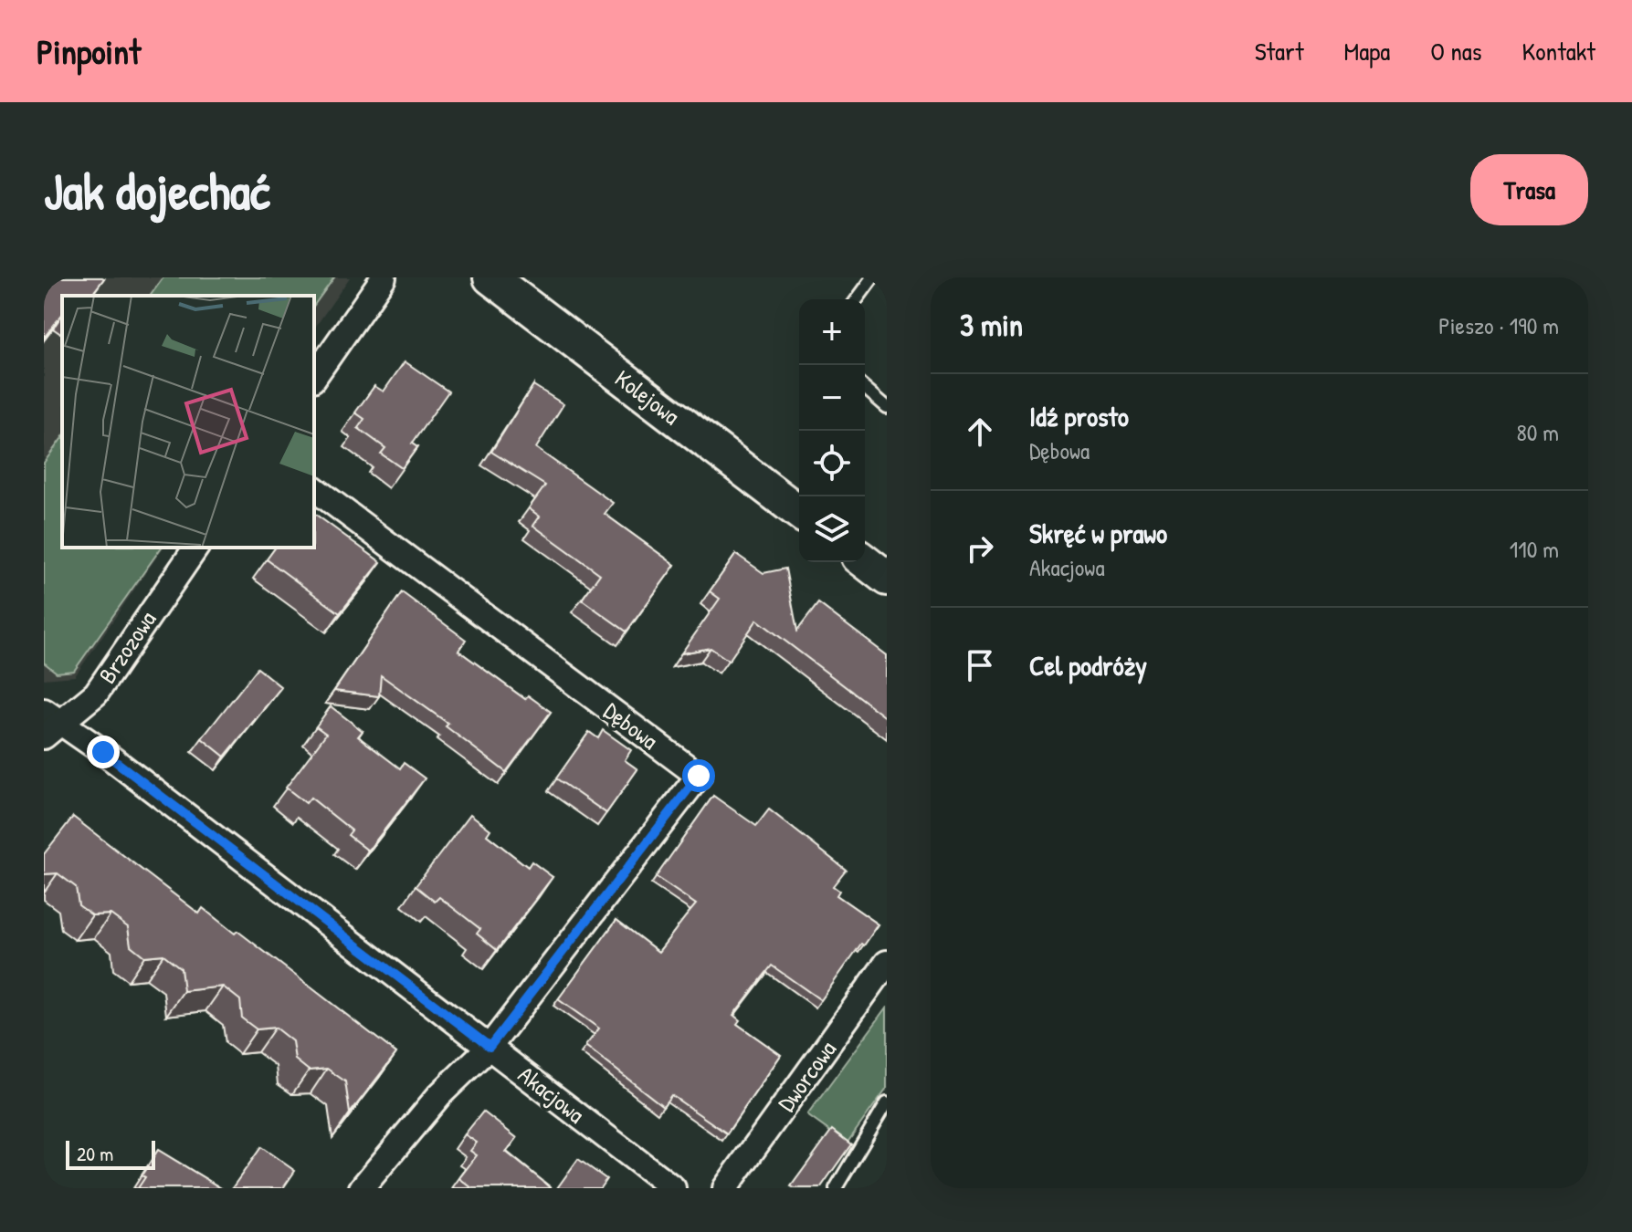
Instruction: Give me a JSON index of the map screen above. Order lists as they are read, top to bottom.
{
  "streets": {
    "street": [
      "Kolejowa",
      "Brzozowa",
      "Dębowa",
      "Dworcowa",
      "Akacjowa"
    ]
  },
  "crossings": [
    ["Brzozowa", "Akacjowa"],
    ["Dębowa", "Akacjowa"]
  ],
  "scale_bar": "20 m",
  "page": {
    "header": "Pinpoint",
    "nav": [
      "Start",
      "Mapa",
      "O nas",
      "Kontakt"
    ],
    "buttons": "Trasa",
    "title": "Jak dojechać",
    "heading": ["3 min", "Pieszo · 190 m"],
    "map_buttons": ["+", "−"],
    "list": [
      ["Idź prosto", "Dębowa", "80 m"],
      ["Skręć w prawo", "Akacjowa", "110 m"],
      "Cel podróży"
    ],
    "scale": "20 m"
  }
}
